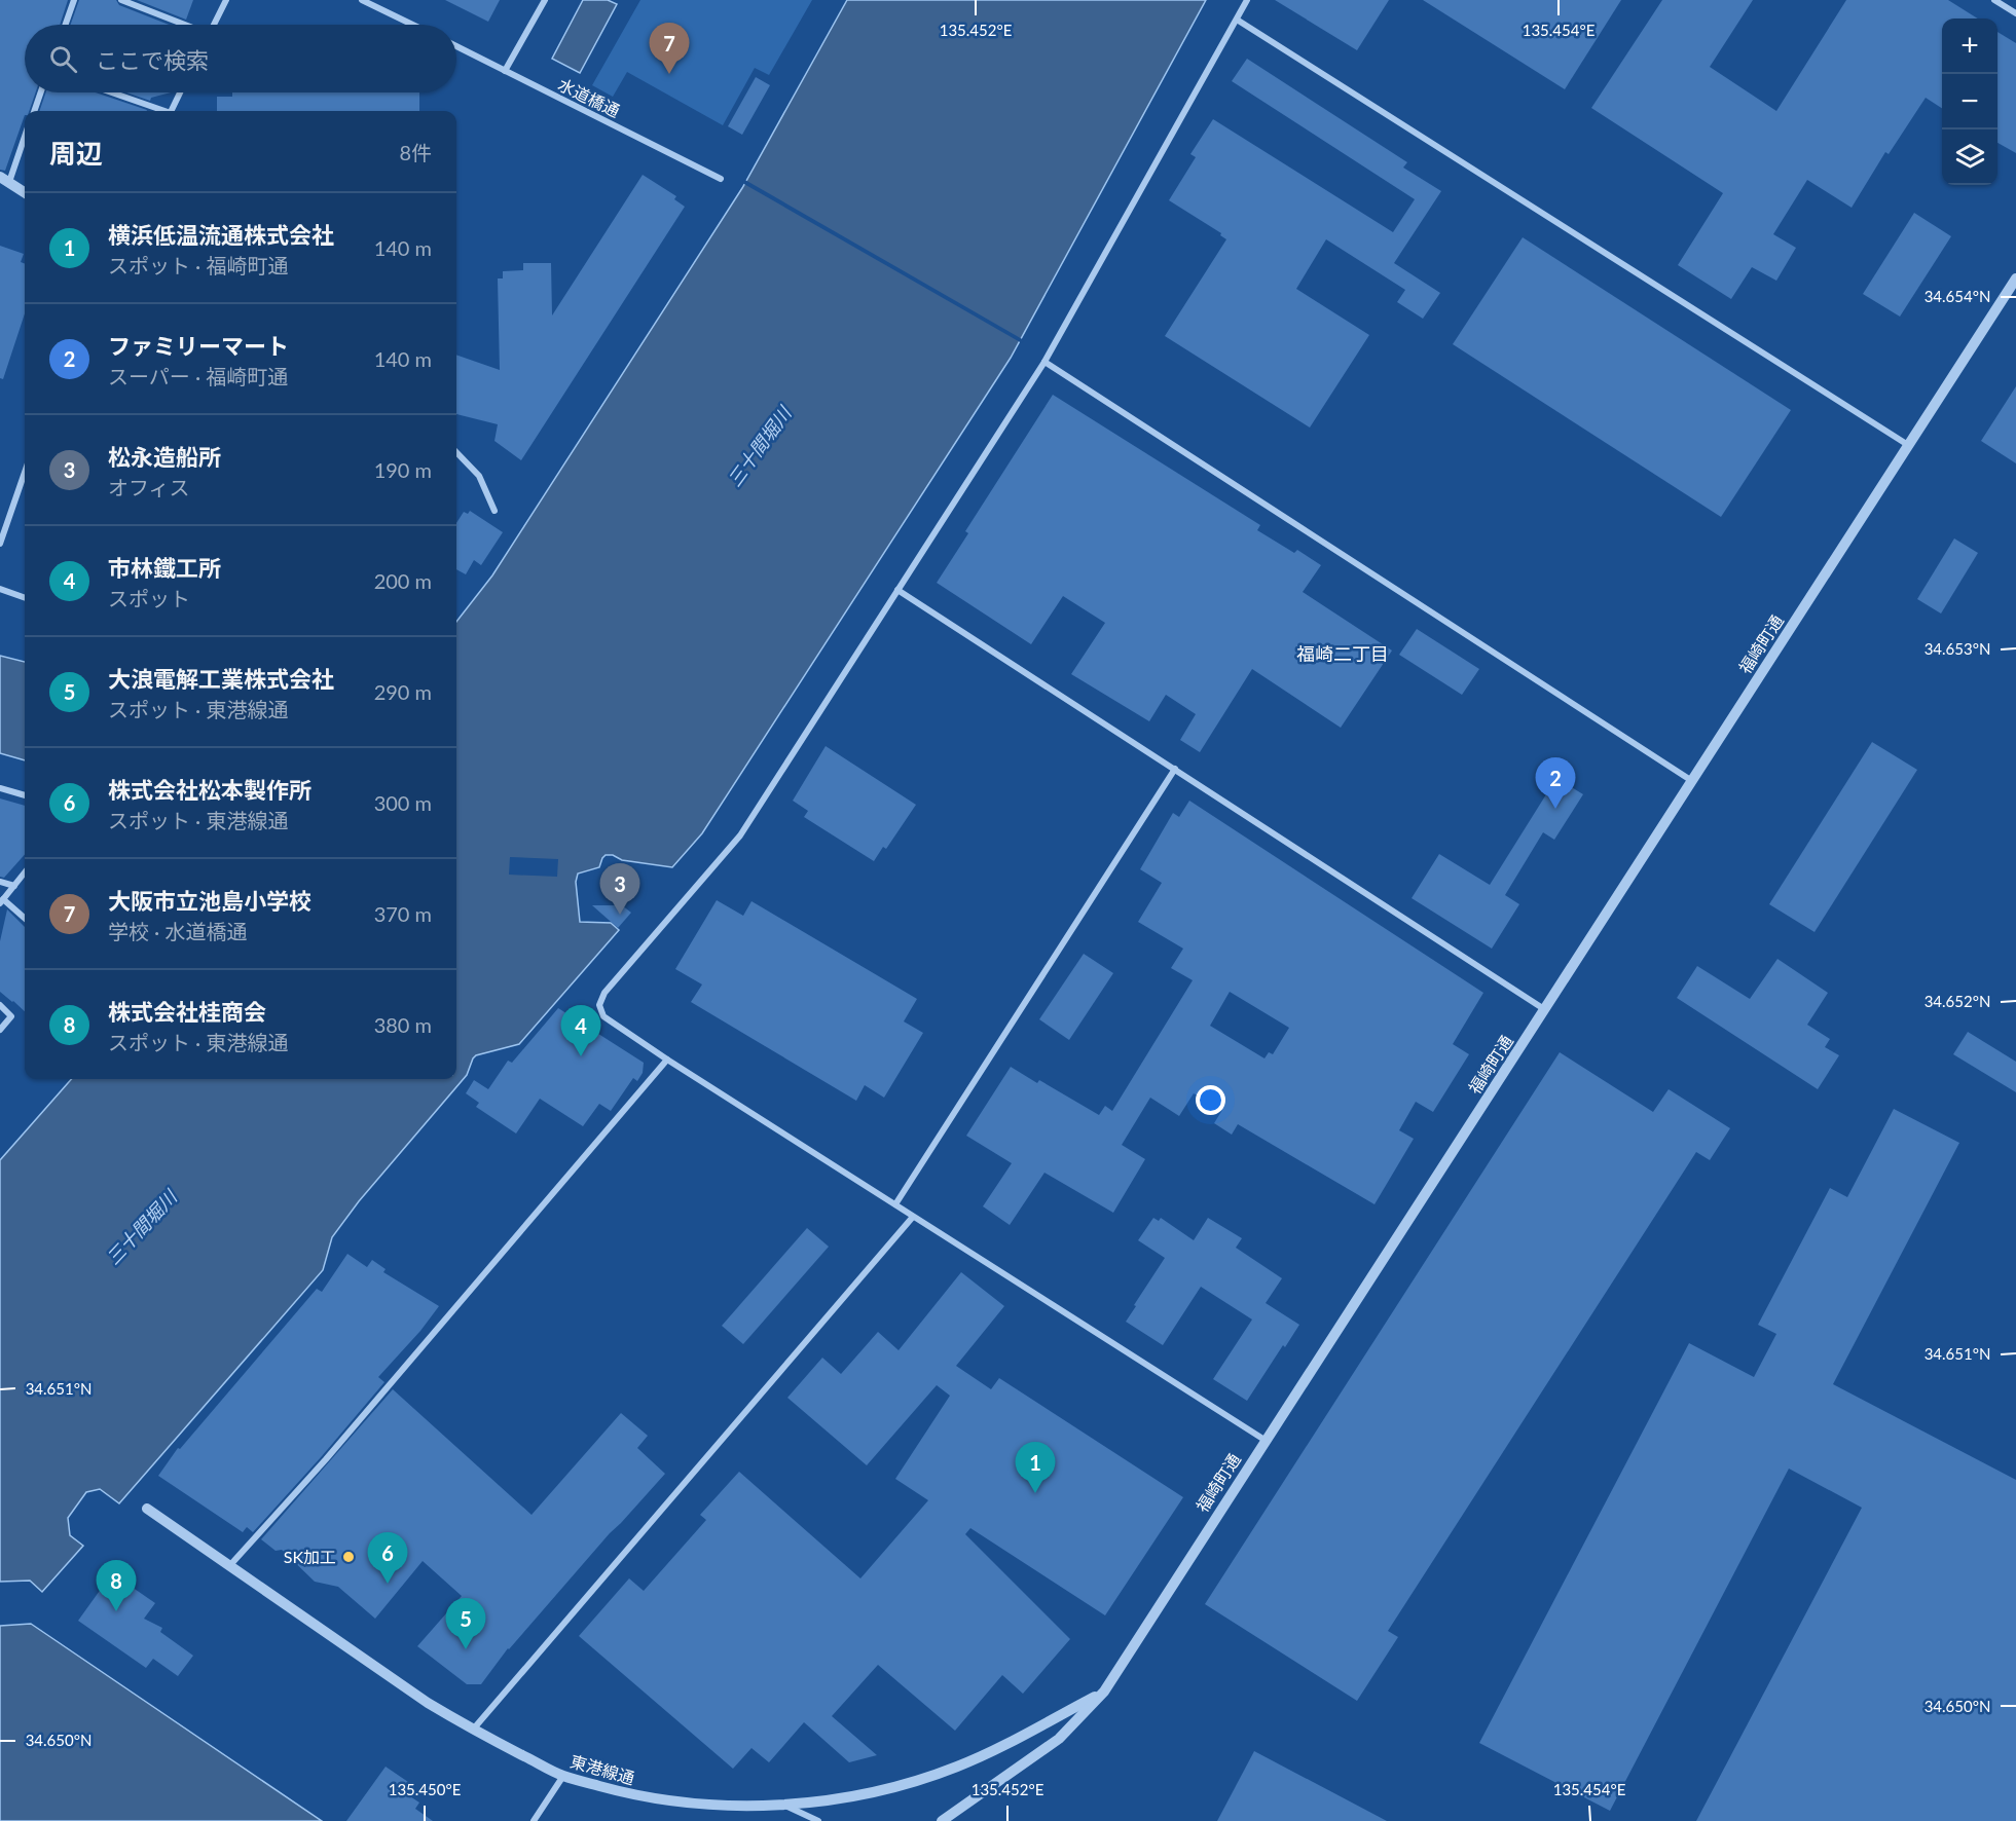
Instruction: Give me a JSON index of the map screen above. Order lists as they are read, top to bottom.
{
  "streets": {
    "street": ["水道橋通", "福崎町通", "東港線通"]
  },
  "crossings": [
    ["福崎町通", "東港線通"]
  ],
  "districts": ["福崎二丁目"],
  "water": ["三十間堀川"],
  "places": ["SK加工"],
  "page": {
    "map_buttons": ["+", "−"],
    "pins": [
      "7",
      "2",
      "3",
      "4",
      "1",
      "6",
      "8",
      "5"
    ],
    "search": "ここで検索",
    "heading": ["周辺", "8件"],
    "list": [
      {
        "mark": "1",
        "name": "横浜低温流通株式会社",
        "note": "スポット · 福崎町通",
        "value": "140 m"
      },
      {
        "mark": "2",
        "name": "ファミリーマート",
        "note": "スーパー · 福崎町通",
        "value": "140 m"
      },
      {
        "mark": "3",
        "name": "松永造船所",
        "note": "オフィス",
        "value": "190 m"
      },
      {
        "mark": "4",
        "name": "市林鐵工所",
        "note": "スポット",
        "value": "200 m"
      },
      {
        "mark": "5",
        "name": "大浪電解工業株式会社",
        "note": "スポット · 東港線通",
        "value": "290 m"
      },
      {
        "mark": "6",
        "name": "株式会社松本製作所",
        "note": "スポット · 東港線通",
        "value": "300 m"
      },
      {
        "mark": "7",
        "name": "大阪市立池島小学校",
        "note": "学校 · 水道橋通",
        "value": "370 m"
      },
      {
        "mark": "8",
        "name": "株式会社桂商会",
        "note": "スポット · 東港線通",
        "value": "380 m"
      }
    ]
  },
  "coordinates": [
    "135.452°E",
    "135.454°E",
    "34.654°N",
    "34.653°N",
    "34.652°N",
    "34.651°N",
    "34.650°N",
    "135.450°E"
  ]
}
